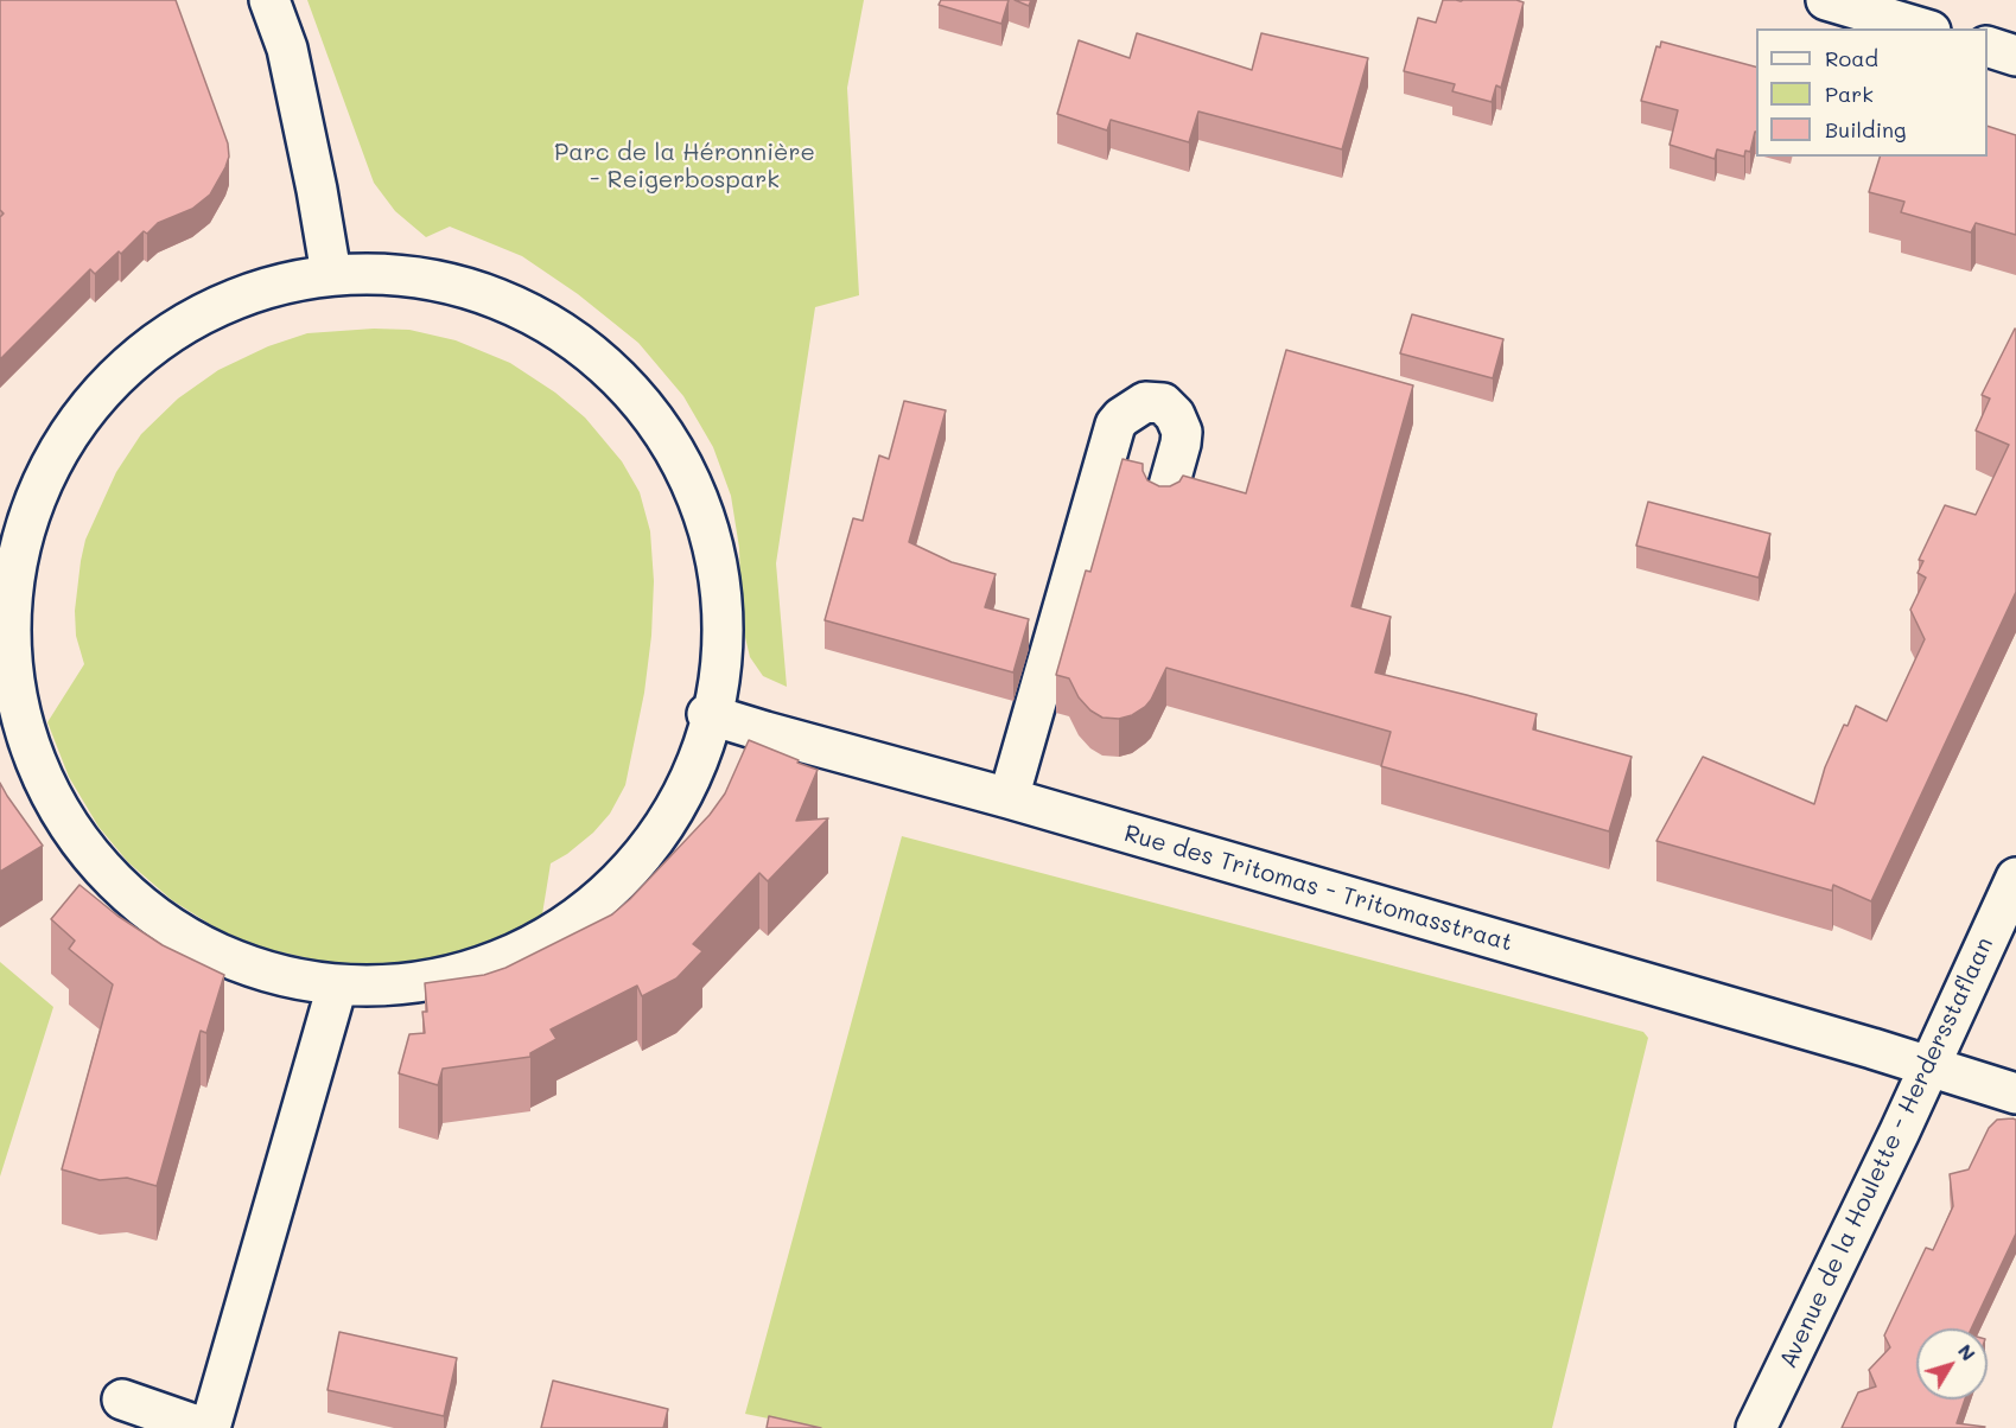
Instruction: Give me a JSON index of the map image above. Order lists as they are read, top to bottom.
{
  "streets": {
    "street": ["Rue des Tritomas - Tritomasstraat", "Avenue de la Houlette - Herdersstaflaan"]
  },
  "crossings": [
    ["Rue des Tritomas - Tritomasstraat", "Avenue de la Houlette - Herdersstaflaan"]
  ],
  "parks": ["Parc de la Héronnière - Reigerbospark"],
  "legend": ["Road", "Park", "Building"],
  "north": "top right"
}
